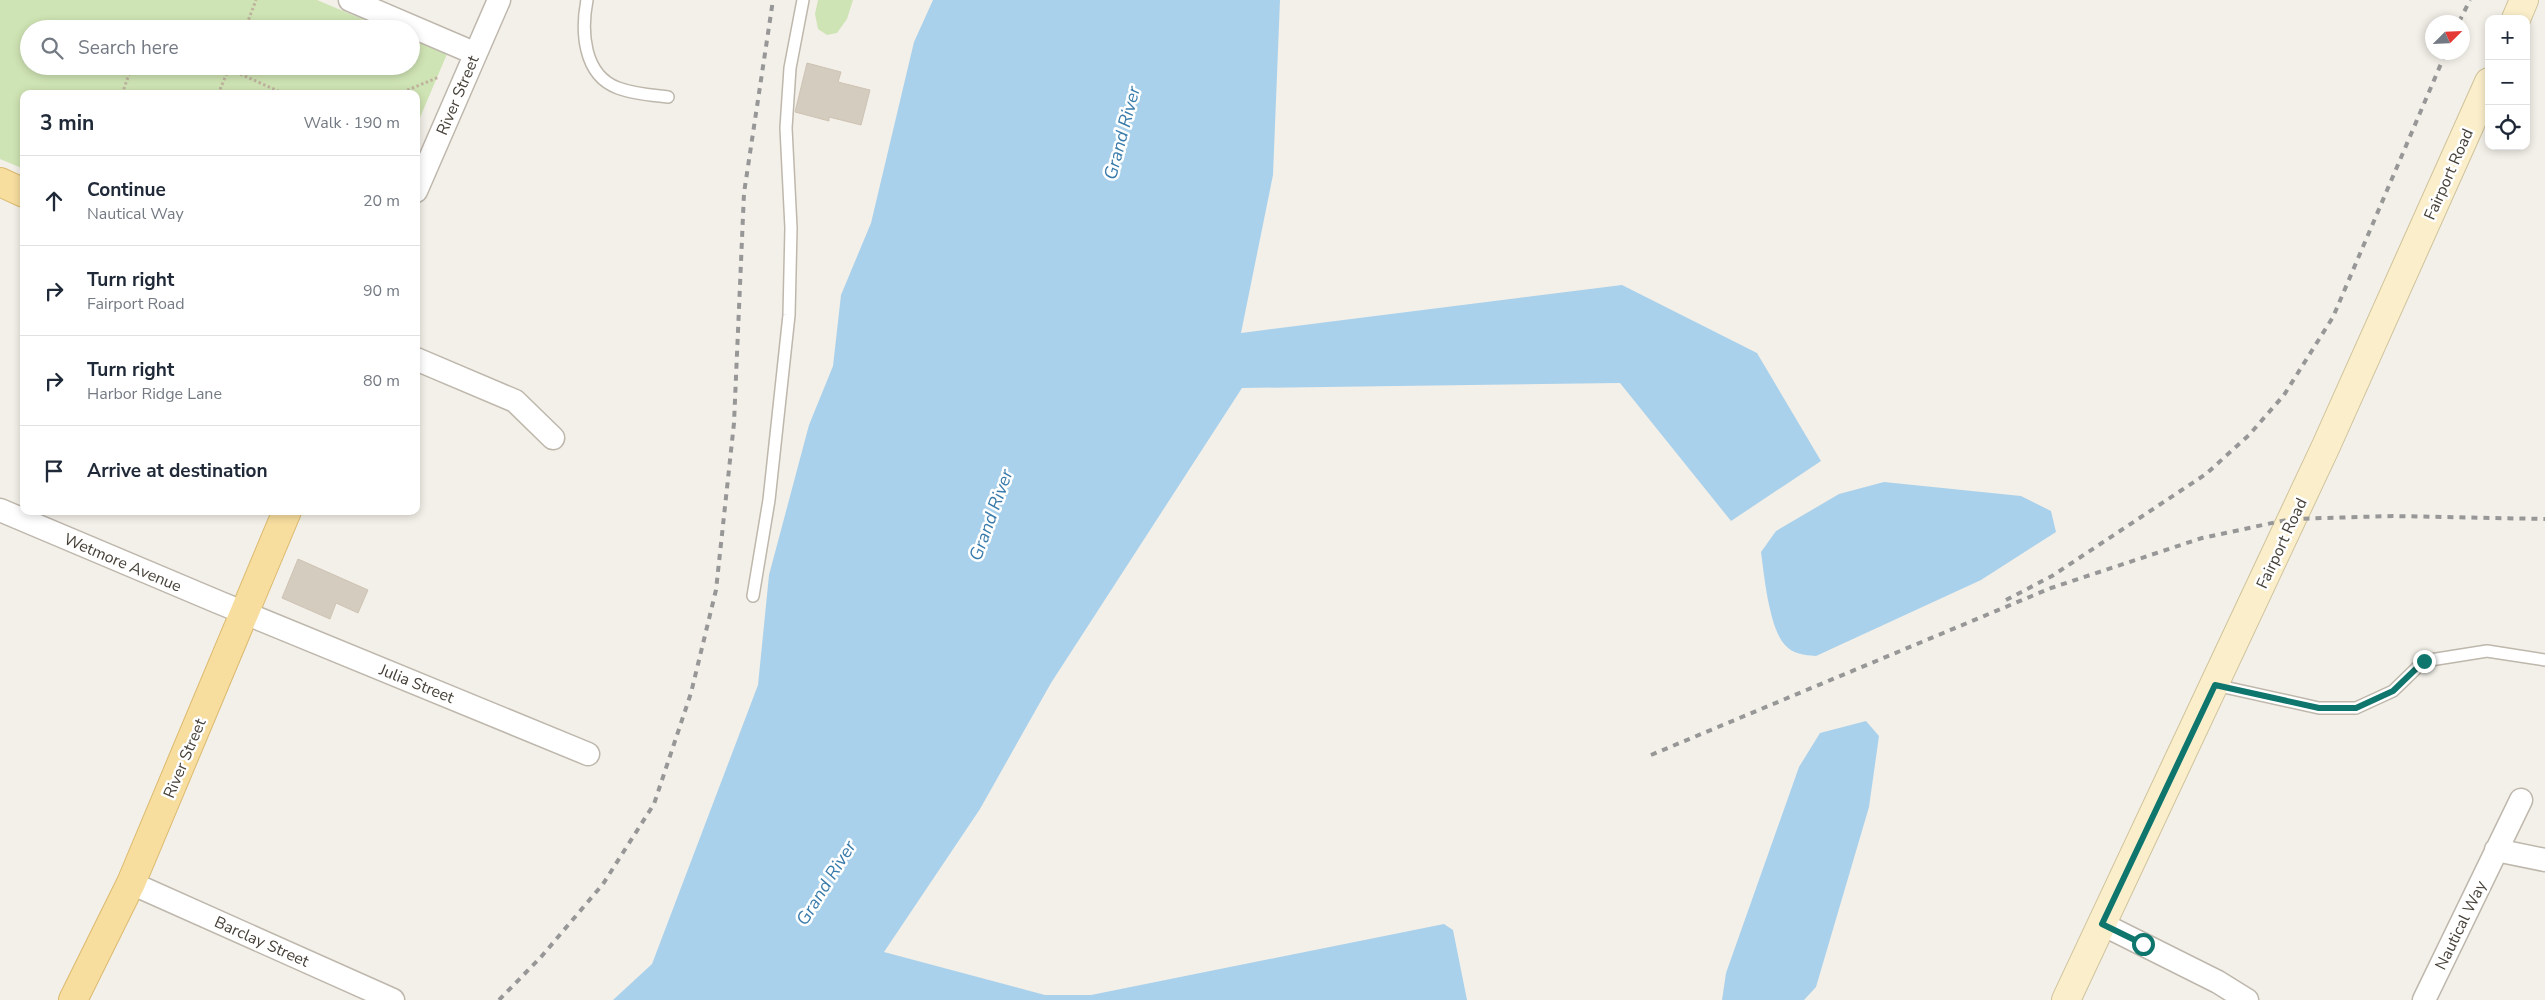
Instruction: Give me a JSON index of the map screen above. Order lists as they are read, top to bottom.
{
  "streets": {
    "main road": ["River Street"],
    "street": [
      "Fairport Road",
      "Wetmore Avenue",
      "Julia Street",
      "Nautical Way",
      "Barclay Street"
    ]
  },
  "crossings": [
    ["River Street", "Wetmore Avenue"],
    ["River Street", "Julia Street"],
    ["River Street", "Barclay Street"],
    ["Wetmore Avenue", "Julia Street"]
  ],
  "water": ["Grand River"],
  "north": "top right",
  "page": {
    "map_buttons": ["+", "−"],
    "search": "Search here",
    "heading": ["3 min", "Walk · 190 m"],
    "list": [
      ["Continue", "Nautical Way", "20 m"],
      ["Turn right", "Fairport Road", "90 m"],
      ["Turn right", "Harbor Ridge Lane", "80 m"],
      "Arrive at destination"
    ]
  }
}
